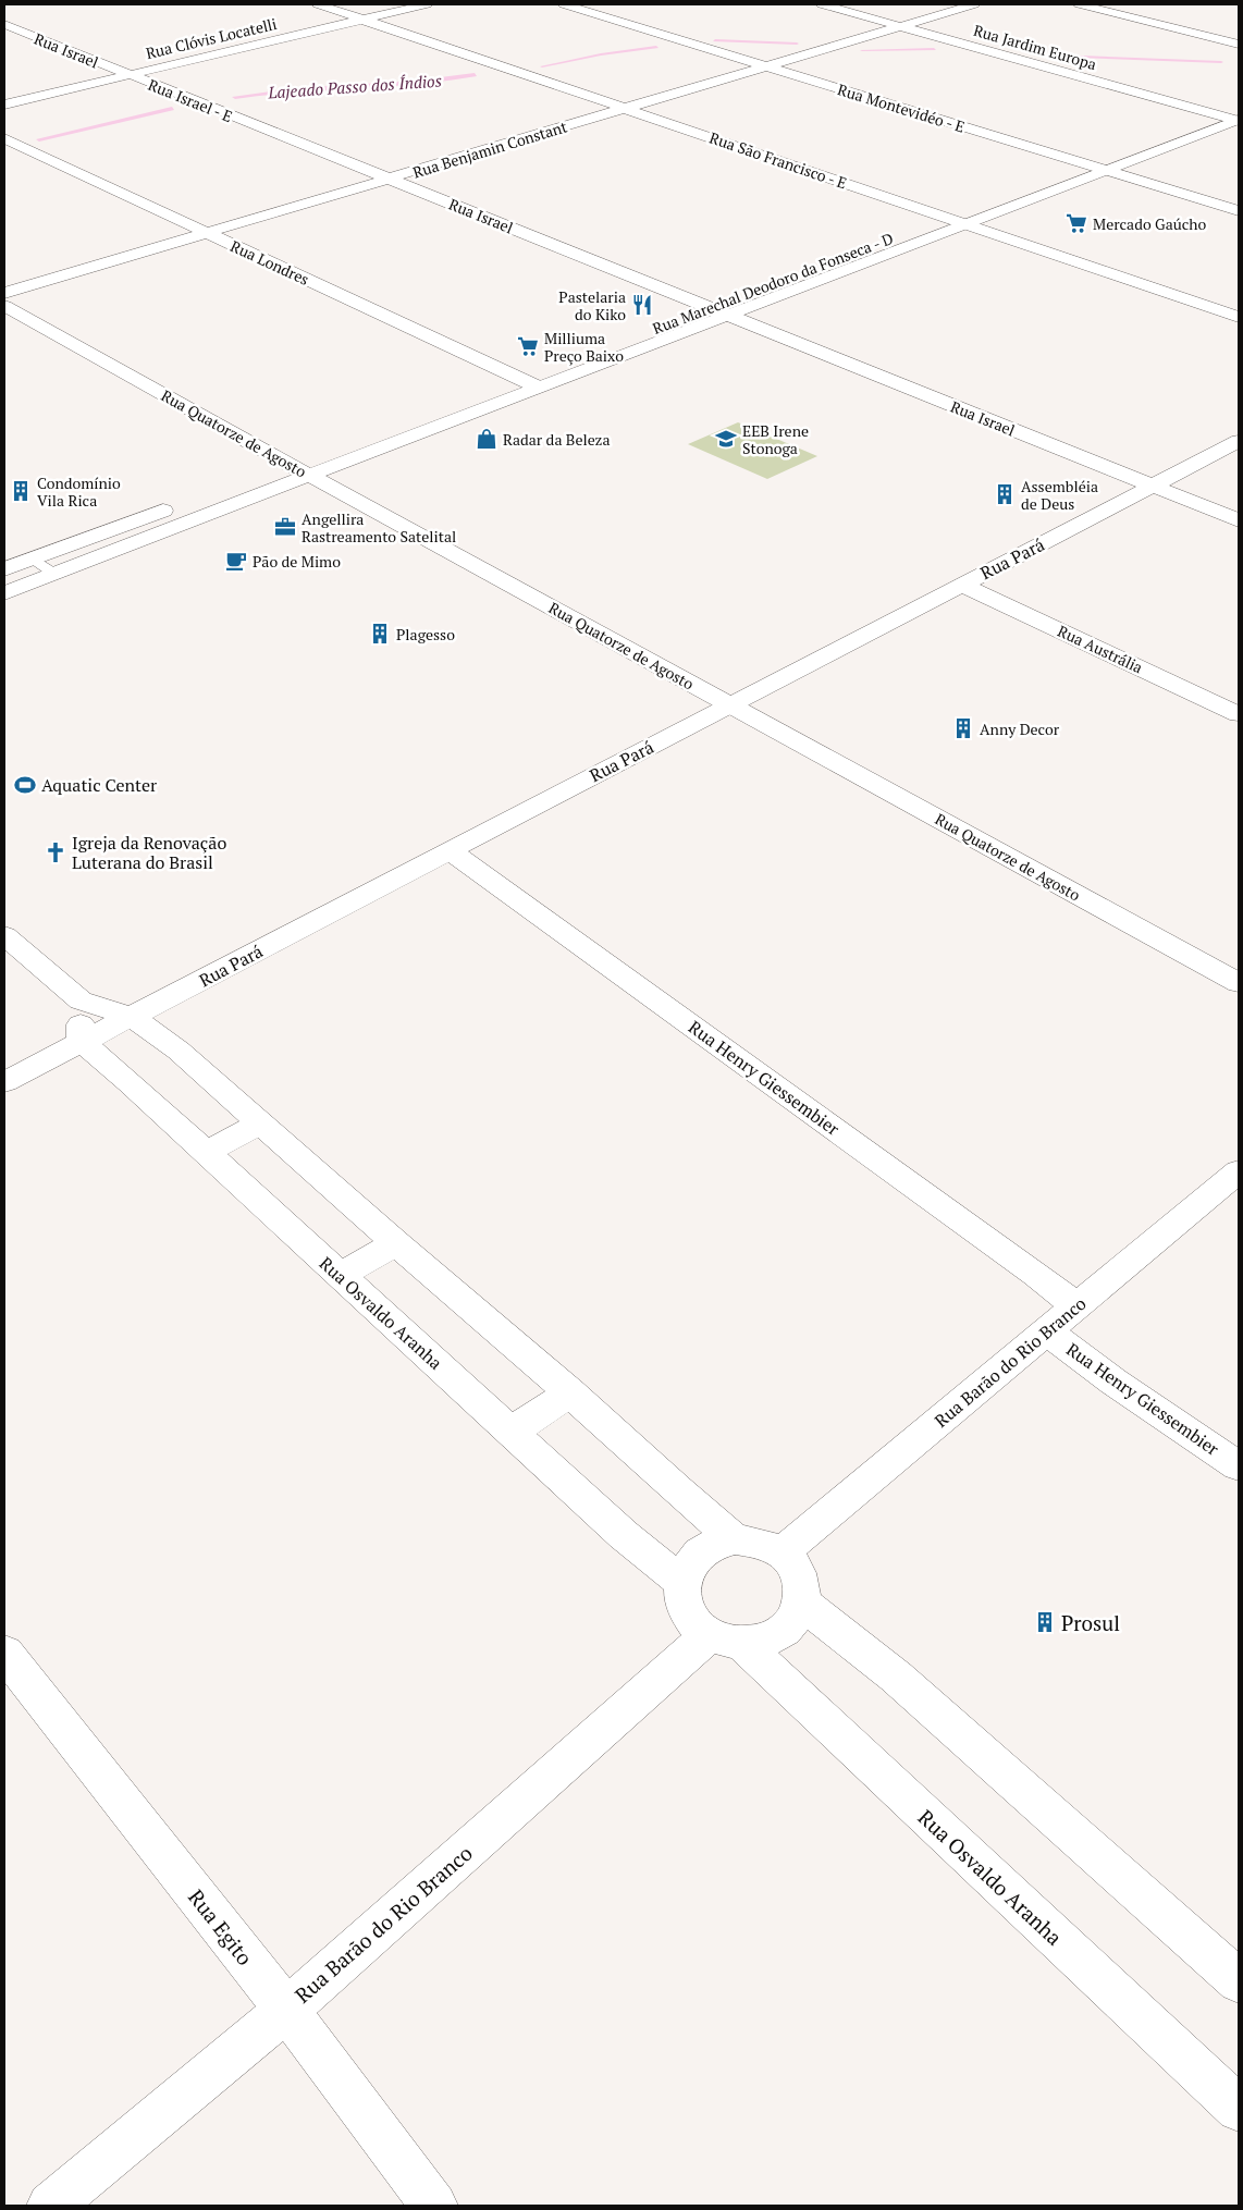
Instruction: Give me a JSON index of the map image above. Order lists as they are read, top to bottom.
{
  "streets": {
    "street": [
      "Rua Clóvis Locatelli",
      "Rua Jardim Europa",
      "Rua Israel",
      "Rua Israel - E",
      "Rua Montevidéo - E",
      "Rua Benjamin Constant",
      "Rua São Francisco - E",
      "Rua Londres",
      "Rua Marechal Deodoro da Fonseca - D",
      "Rua Quatorze de Agosto",
      "Rua Pará",
      "Rua Austrália",
      "Rua Henry Giessembier",
      "Rua Osvaldo Aranha",
      "Rua Barão do Rio Branco",
      "Rua Egito"
    ]
  },
  "crossings": [
    ["Rua Clóvis Locatelli", "Rua Israel"],
    ["Rua Clóvis Locatelli", "Rua Israel - E"],
    ["Rua Clóvis Locatelli", "Rua São Francisco - E"],
    ["Rua Jardim Europa", "Rua Benjamin Constant"],
    ["Rua Jardim Europa", "Rua Marechal Deodoro da Fonseca - D"],
    ["Rua Israel", "Rua Israel - E"],
    ["Rua Israel", "Rua Benjamin Constant"],
    ["Rua Israel", "Rua Marechal Deodoro da Fonseca - D"],
    ["Rua Israel", "Rua Pará"],
    ["Rua Montevidéo - E", "Rua Benjamin Constant"],
    ["Rua Montevidéo - E", "Rua Marechal Deodoro da Fonseca - D"],
    ["Rua Benjamin Constant", "Rua São Francisco - E"],
    ["Rua Benjamin Constant", "Rua Londres"],
    ["Rua São Francisco - E", "Rua Marechal Deodoro da Fonseca - D"],
    ["Rua Londres", "Rua Marechal Deodoro da Fonseca - D"],
    ["Rua Marechal Deodoro da Fonseca - D", "Rua Quatorze de Agosto"],
    ["Rua Quatorze de Agosto", "Rua Pará"],
    ["Rua Pará", "Rua Austrália"],
    ["Rua Pará", "Rua Henry Giessembier"],
    ["Rua Pará", "Rua Osvaldo Aranha"],
    ["Rua Henry Giessembier", "Rua Barão do Rio Branco"],
    ["Rua Osvaldo Aranha", "Rua Barão do Rio Branco"],
    ["Rua Barão do Rio Branco", "Rua Egito"]
  ],
  "water": ["Lajeado Passo dos Índios"],
  "places": {
    "supermarket": ["Mercado Gaúcho", "Milliuma Preço Baixo"],
    "restaurant": ["Pastelaria do Kiko"],
    "shop": ["Radar da Beleza"],
    "school or university": ["EEB Irene Stonoga"],
    "building": [
      "Condomínio Vila Rica",
      "Assembléia de Deus",
      "Plagesso",
      "Anny Decor",
      "Prosul"
    ],
    "office": ["Angellira Rastreamento Satelital"],
    "cafe": ["Pão de Mimo"],
    "sports": ["Aquatic Center"],
    "church": ["Igreja da Renovação Luterana do Brasil"]
  }
}
